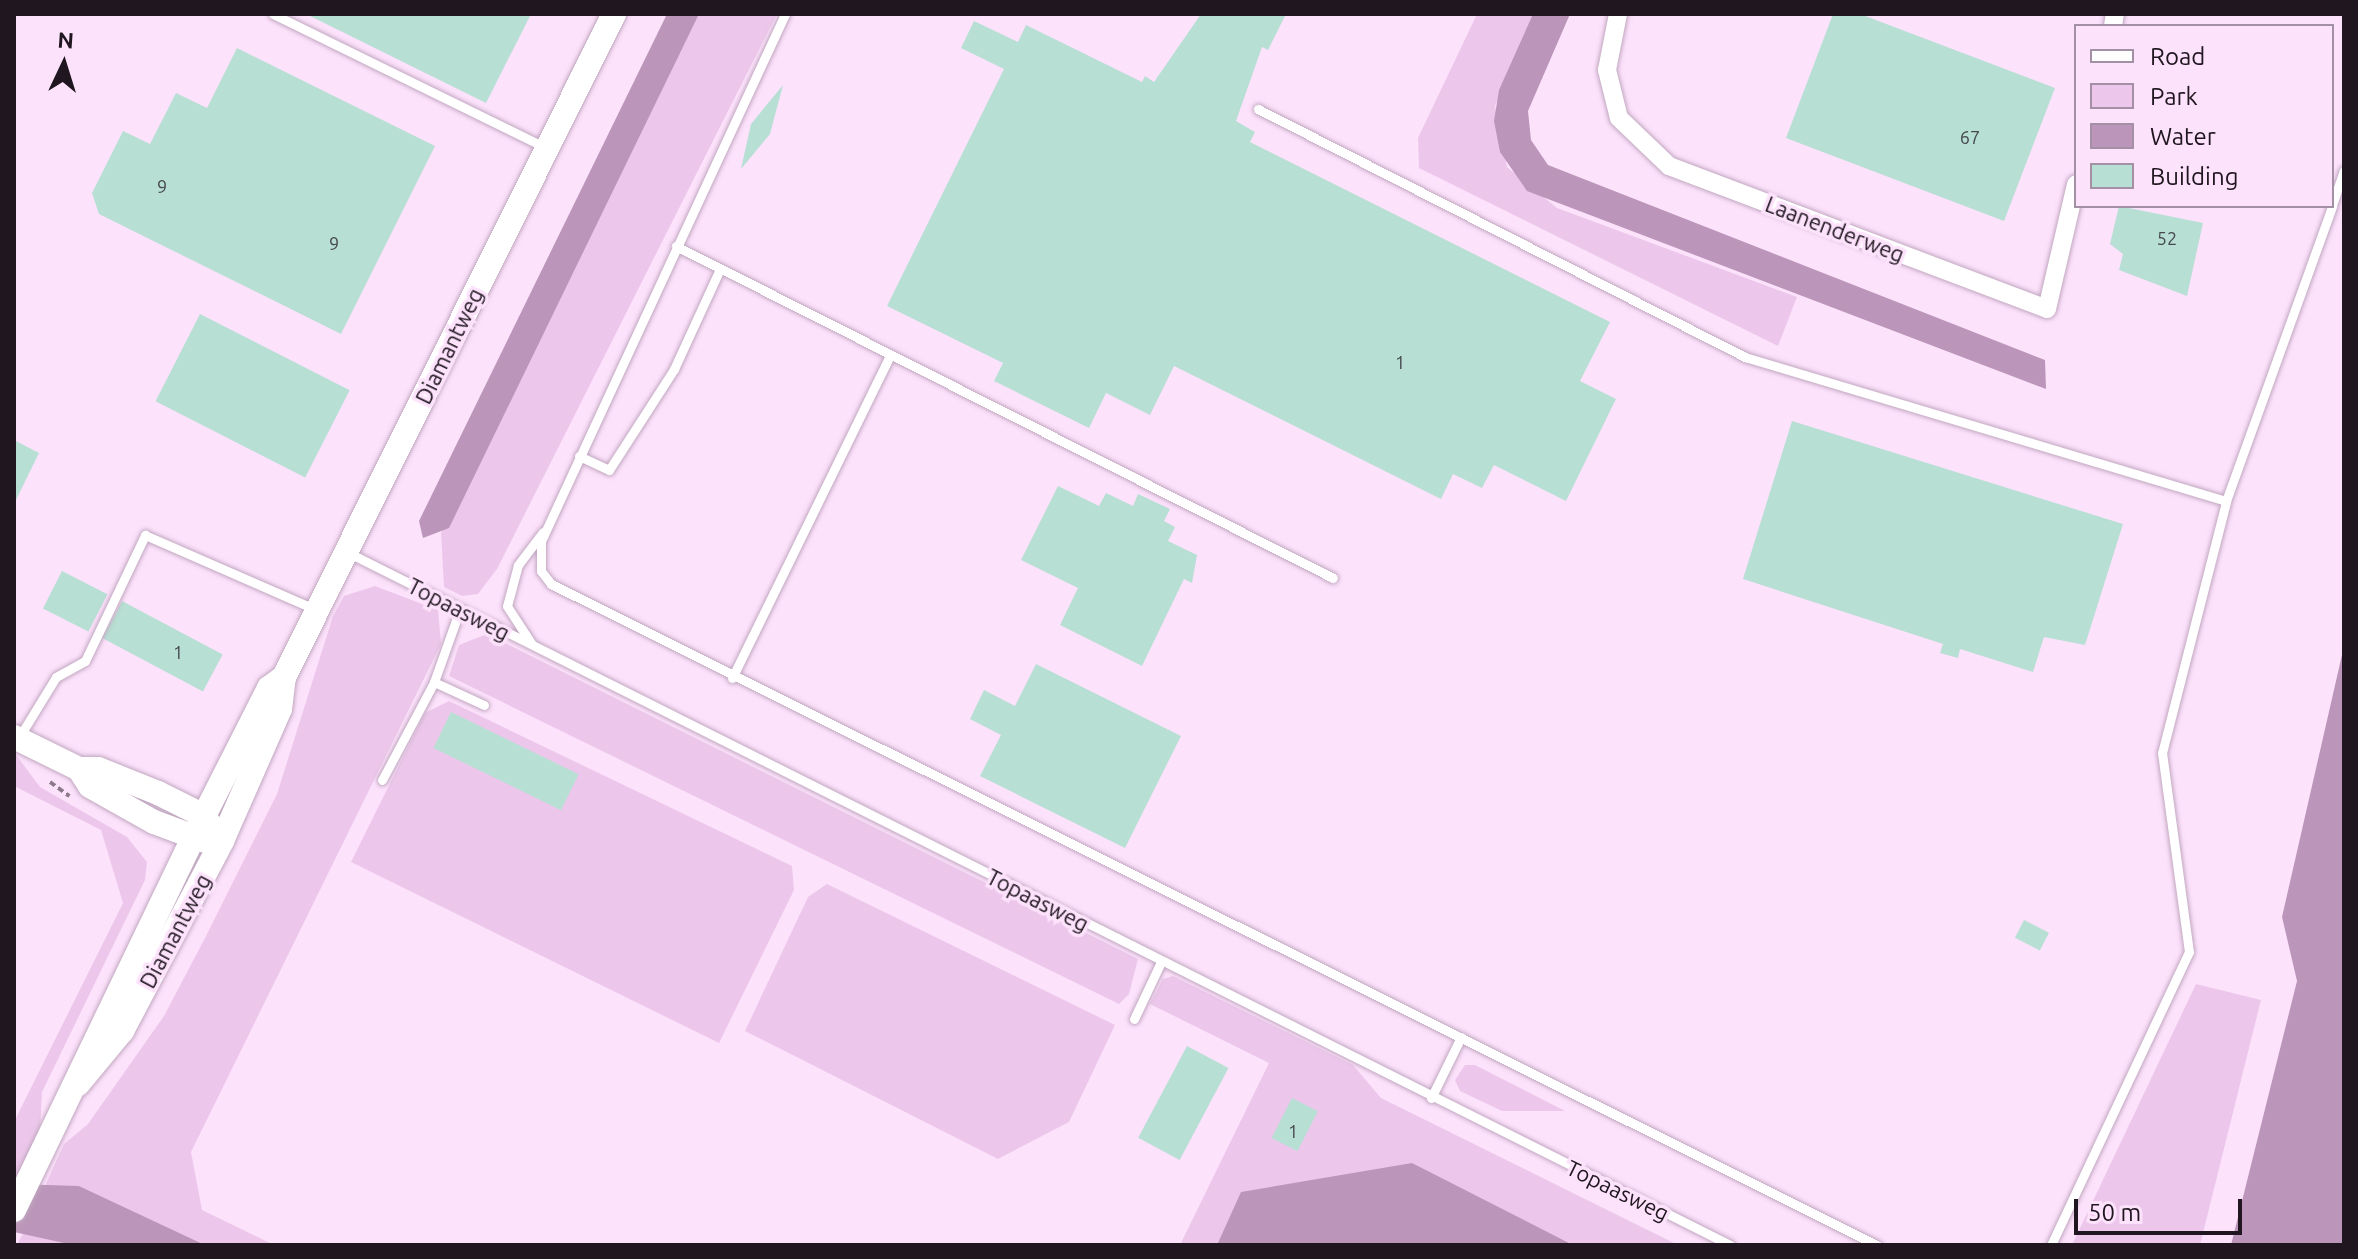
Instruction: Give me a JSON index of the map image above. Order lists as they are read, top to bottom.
{
  "streets": {
    "street": ["Laanenderweg", "Diamantweg"],
    "lane": ["Topaasweg"]
  },
  "crossings": [
    ["Diamantweg", "Topaasweg"]
  ],
  "house_numbers": [
    "67",
    "9",
    "52",
    "9",
    "1",
    "1",
    "1"
  ],
  "legend": [
    "Road",
    "Park",
    "Water",
    "Building"
  ],
  "scale_bar": "50 m",
  "north": "top"
}
